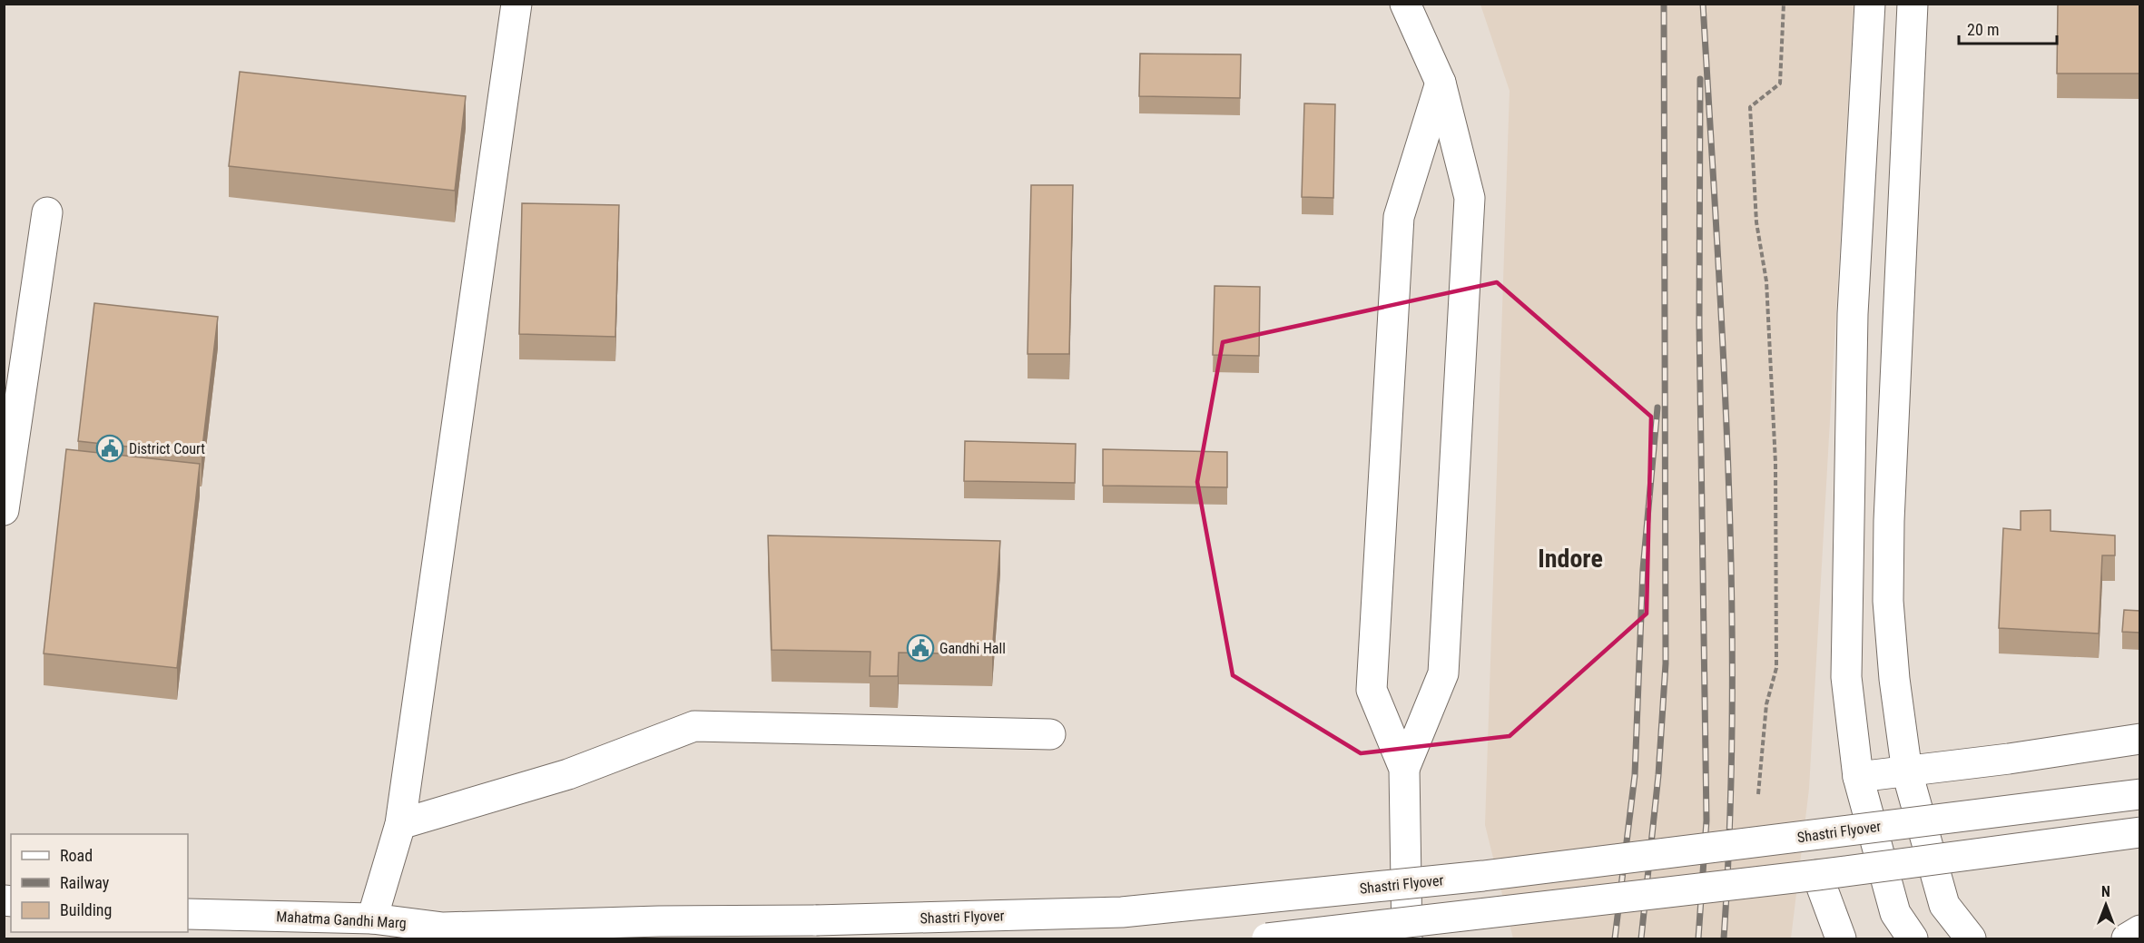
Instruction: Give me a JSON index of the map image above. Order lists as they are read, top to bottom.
{
  "streets": {
    "street": ["Shastri Flyover", "Mahatma Gandhi Marg"]
  },
  "crossings": [
    ["Shastri Flyover", "Mahatma Gandhi Marg"]
  ],
  "districts": ["Indore"],
  "places": {
    "public building": ["District Court", "Gandhi Hall"]
  },
  "legend": ["Road", "Railway", "Building"],
  "scale_bar": "20 m",
  "north": "top"
}
